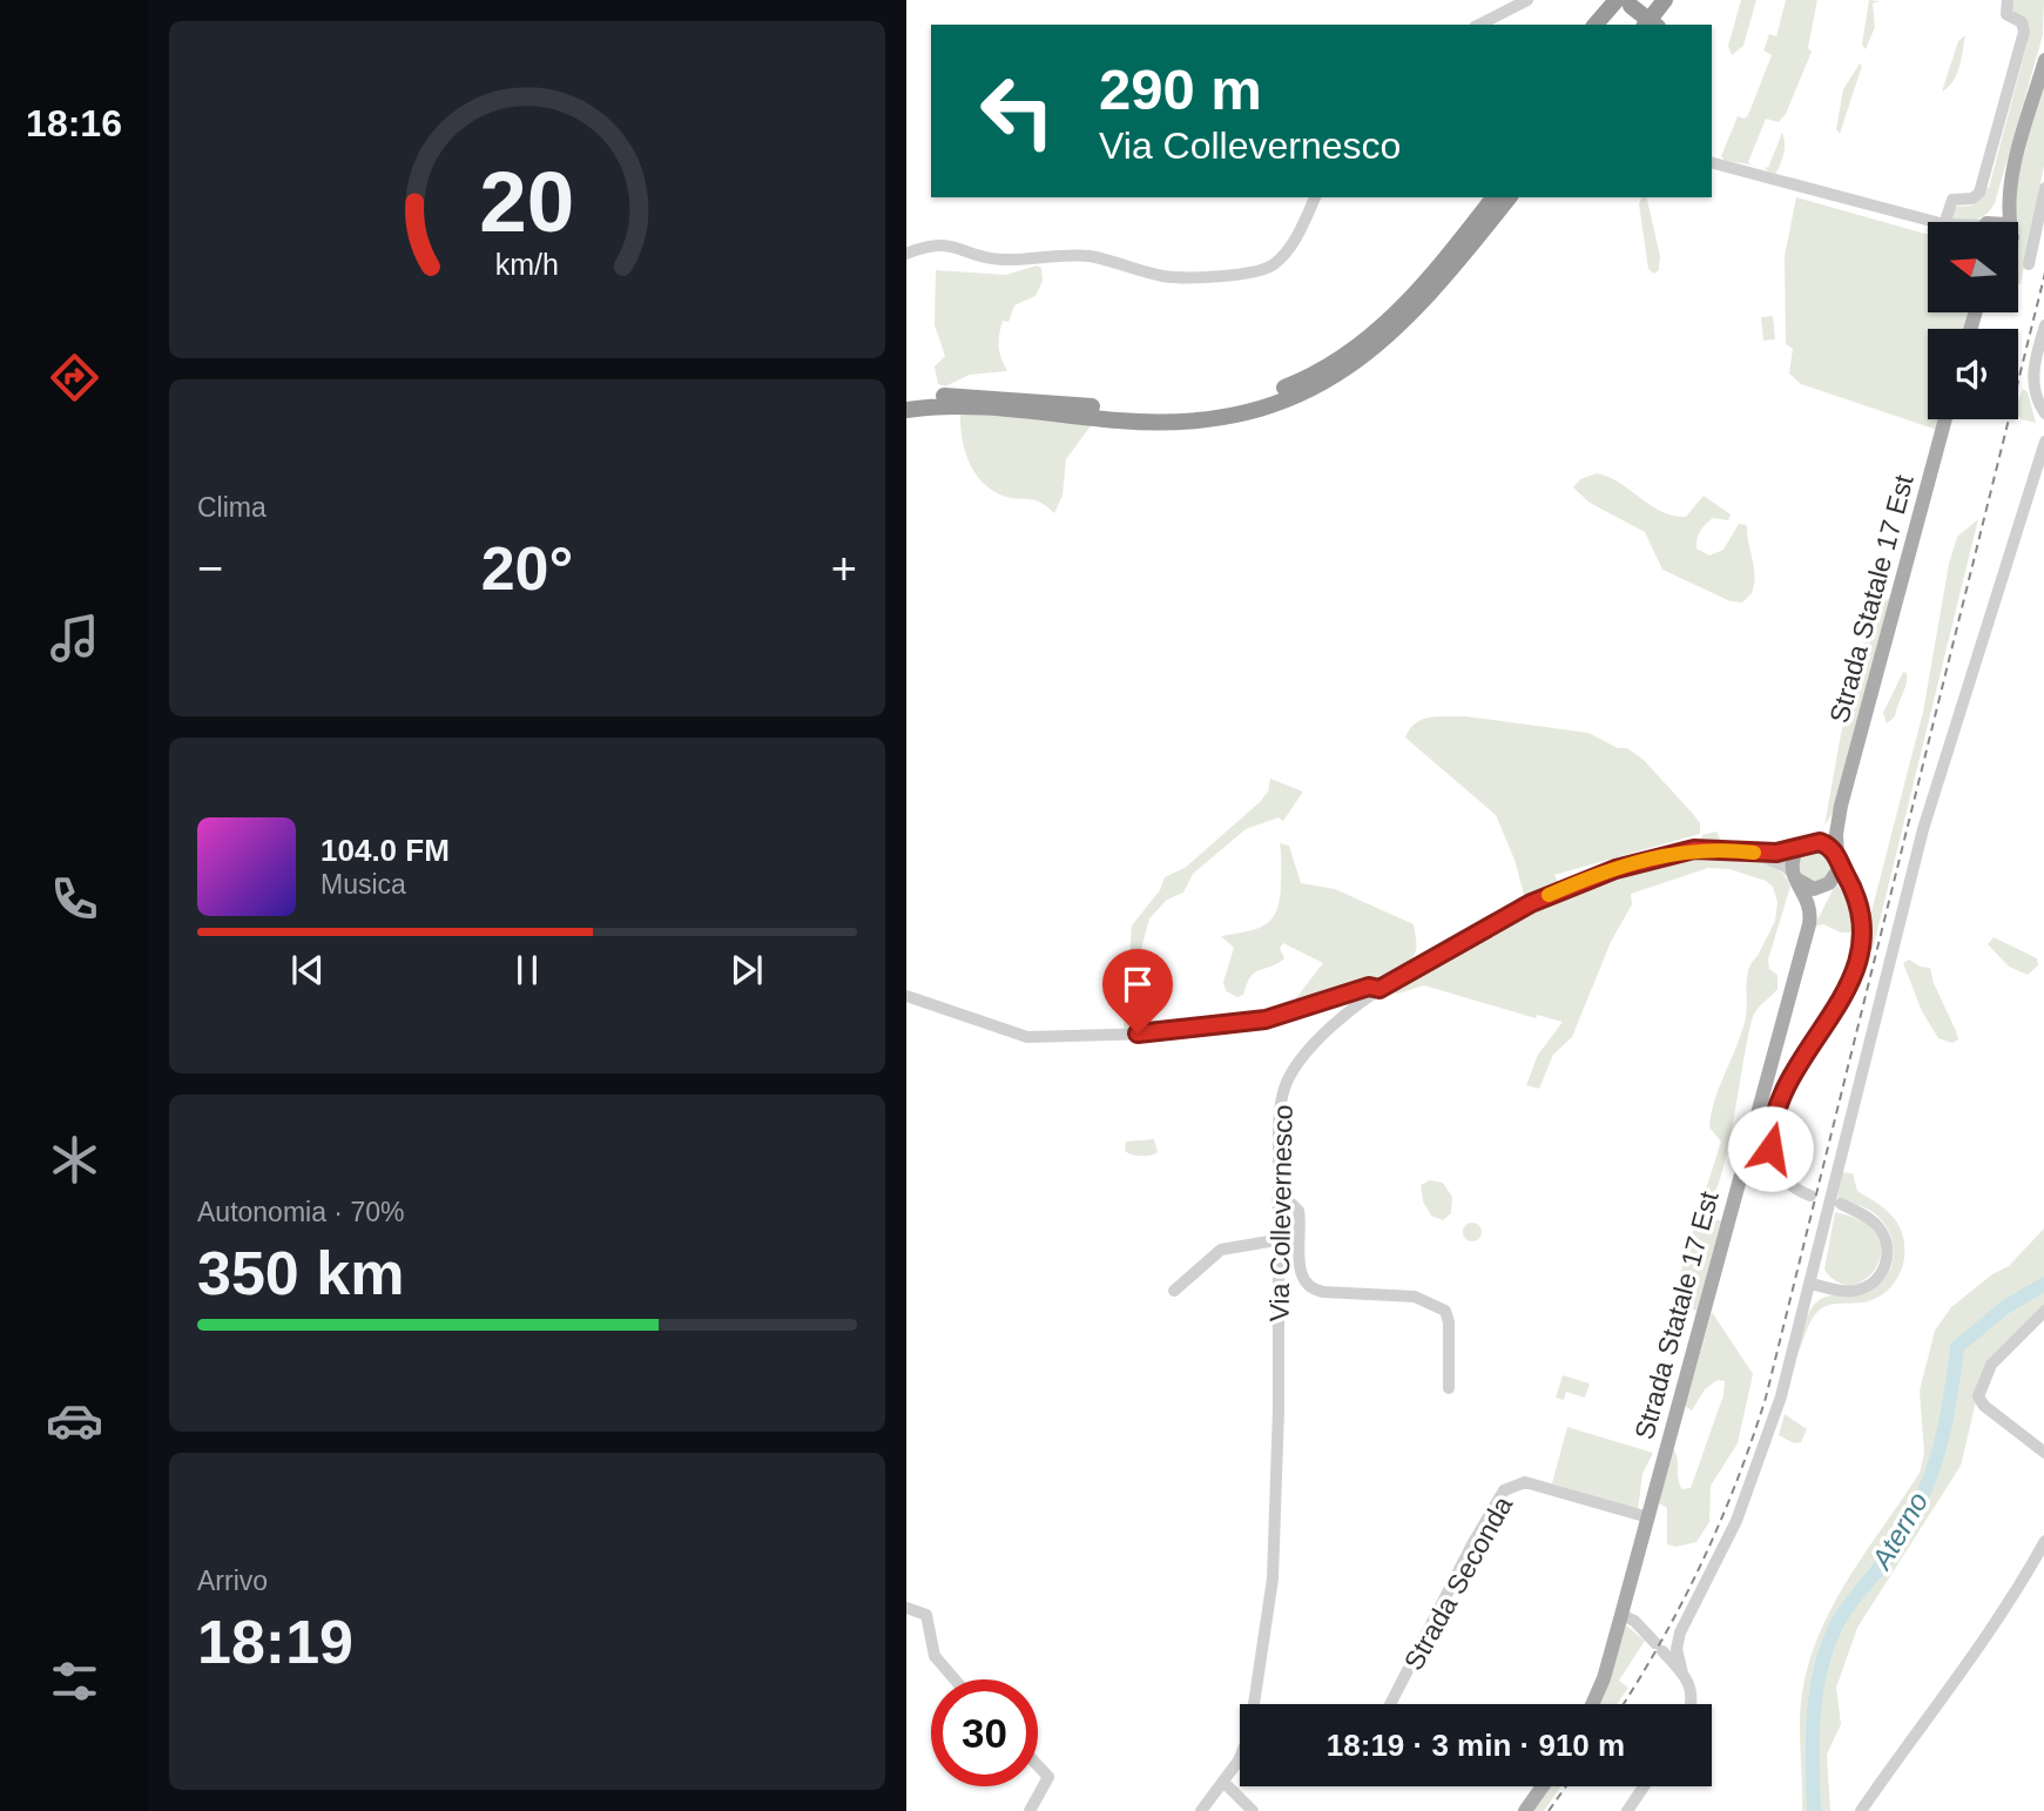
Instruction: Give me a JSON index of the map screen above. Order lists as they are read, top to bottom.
{
  "streets": {
    "main road": ["Strada Statale 17 Est"],
    "street": ["Via Collevernesco", "Strada Seconda"]
  },
  "crossings": [
    ["Strada Statale 17 Est", "Via Collevernesco"],
    ["Strada Statale 17 Est", "Strada Seconda"]
  ],
  "water": ["Aterno"],
  "north": "left",
  "page": {
    "tabs": "18:16",
    "turn": ["290 m", "Via Collevernesco"],
    "tile": [
      "Clima",
      ["Autonomia · 70%", "350 km"],
      ["Arrivo", "18:19"]
    ],
    "heat": ["−", "20°", "+"],
    "song": ["104.0 FM", "Musica"],
    "limit": "30",
    "trip": "18:19 · 3 min · 910 m",
    "gauge": ["20", "km/h"]
  }
}
